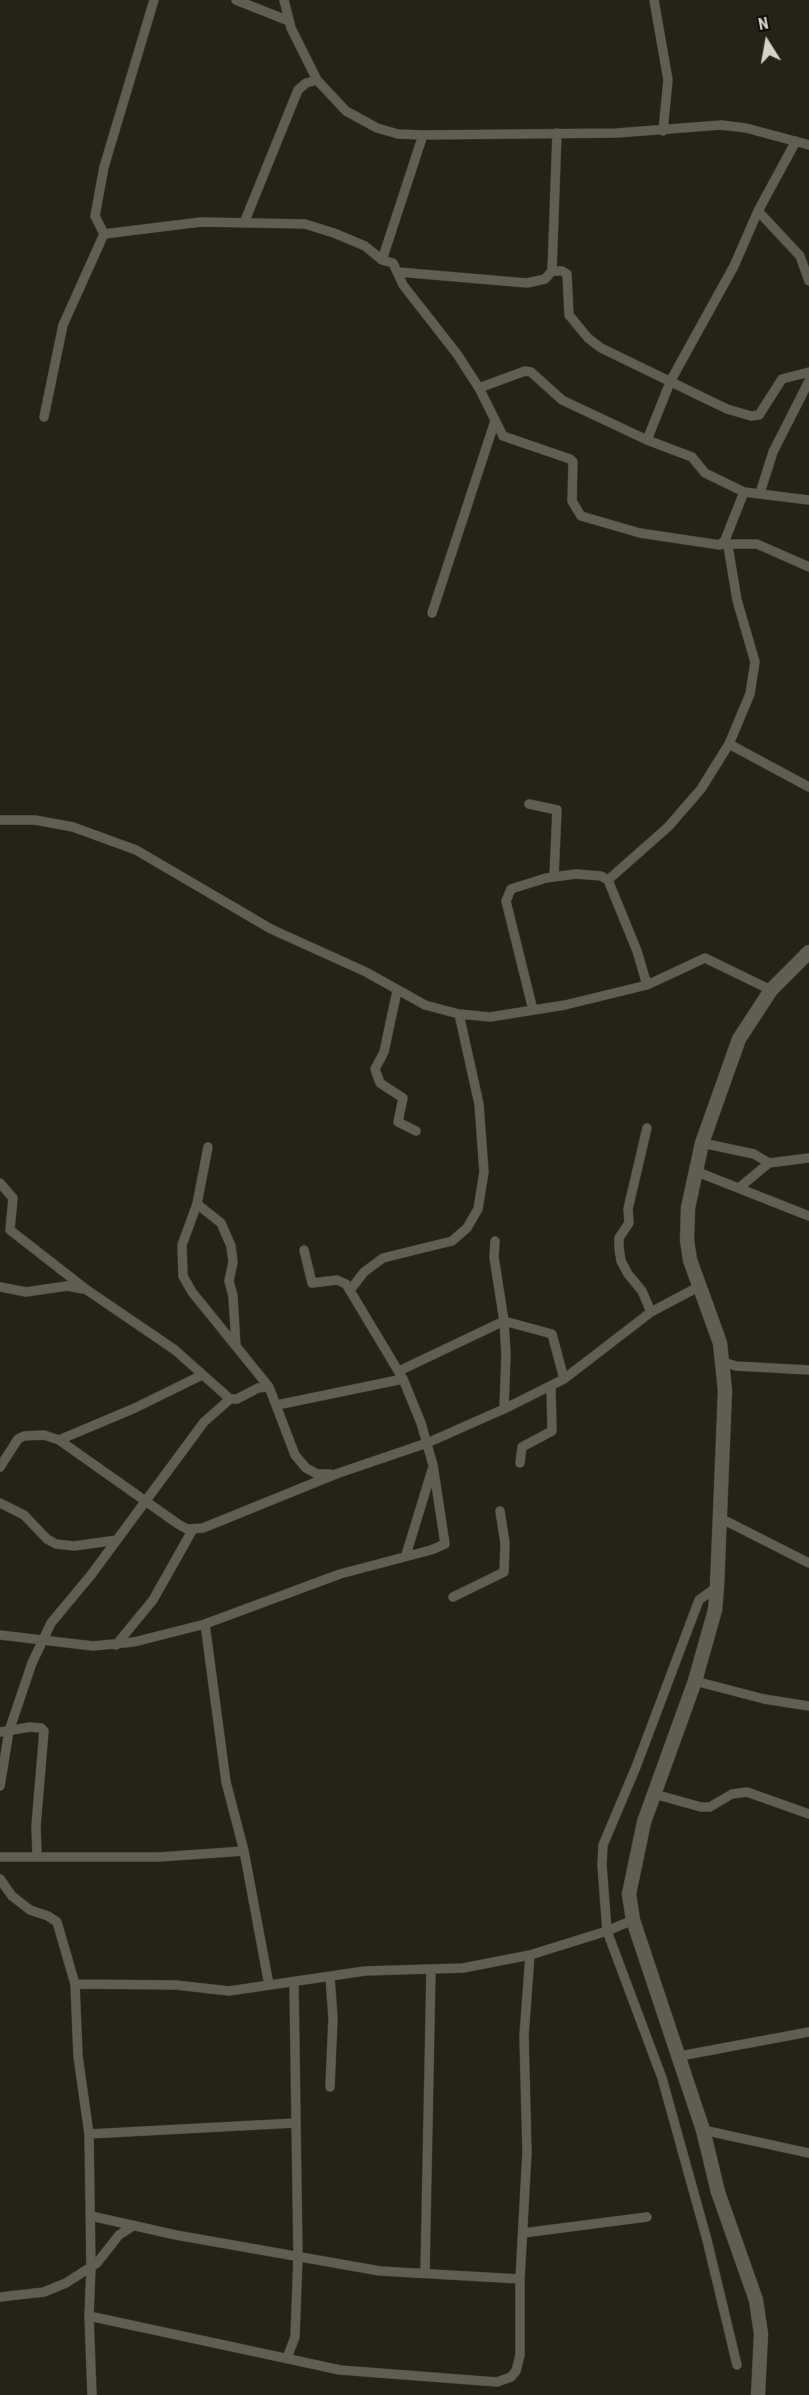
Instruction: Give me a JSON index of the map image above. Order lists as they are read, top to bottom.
{
  "north": "top"
}
